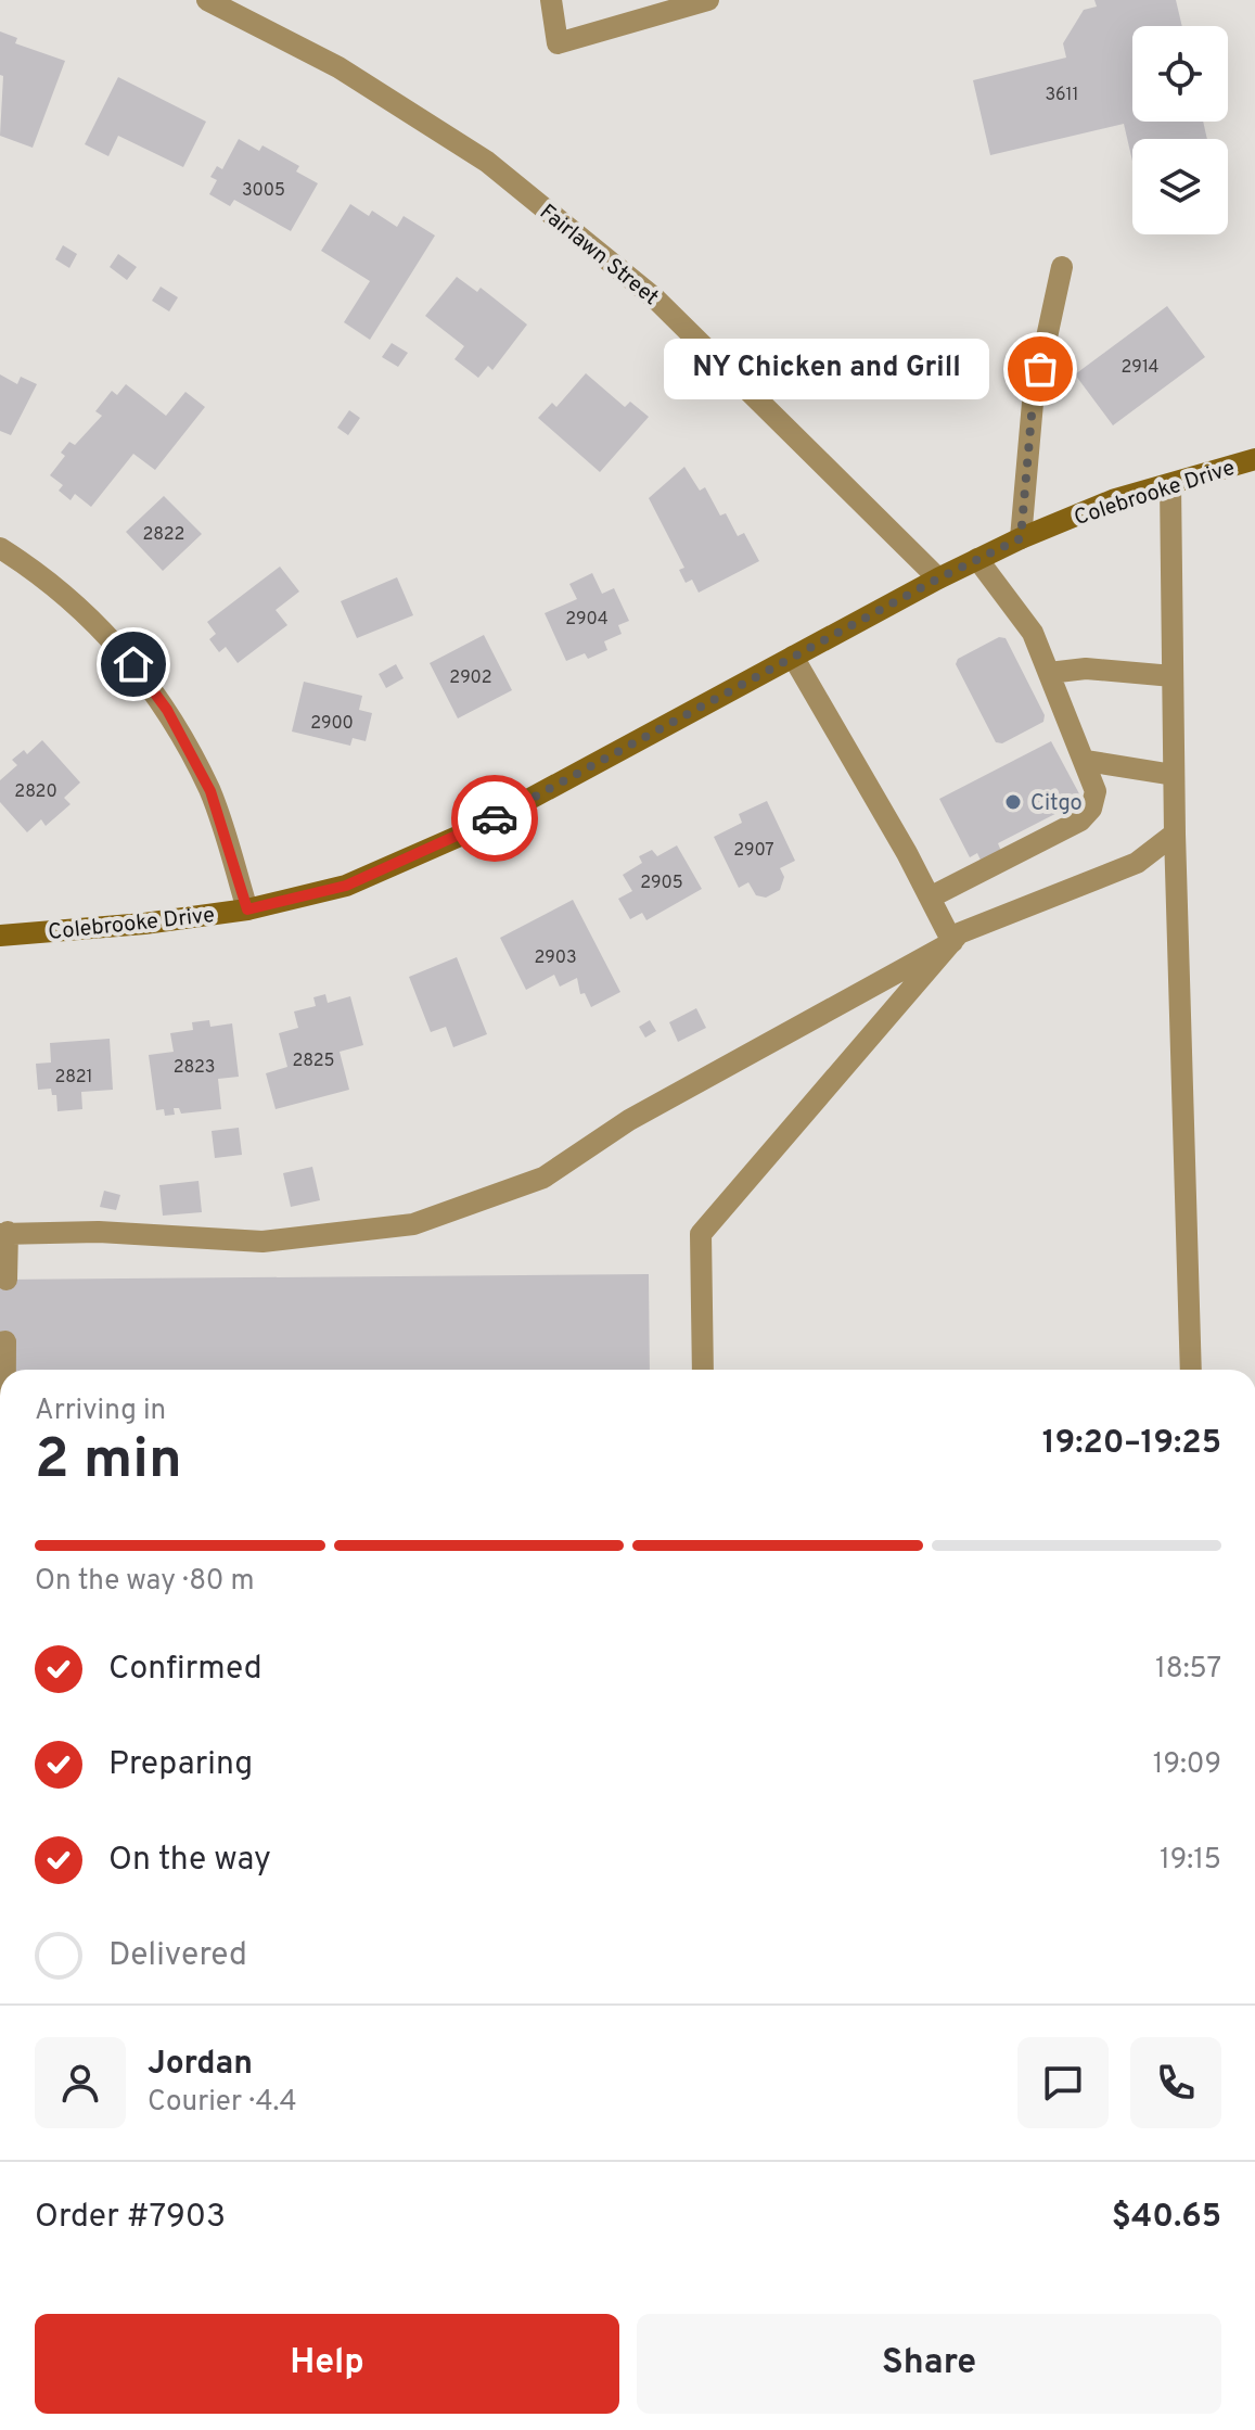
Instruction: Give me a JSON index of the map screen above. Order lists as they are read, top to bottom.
{
  "streets": {
    "street": ["Fairlawn Street", "Colebrooke Drive"]
  },
  "crossings": [
    ["Fairlawn Street", "Colebrooke Drive"]
  ],
  "places": ["NY Chicken and Grill", "Citgo"],
  "house_numbers": [
    "3611",
    "3005",
    "2914",
    "2822",
    "2904",
    "2902",
    "2900",
    "2820",
    "2907",
    "2905",
    "2903",
    "2825",
    "2823",
    "2821"
  ],
  "page": {
    "bubble": "NY Chicken and Grill",
    "heading": ["2 min", "Arriving in", "19:20–19:25"],
    "panel": [
      "Jordan",
      "Courier · 4.4",
      "Order #7903",
      "$40.65"
    ],
    "bar": "On the way · 80 m",
    "list": [
      ["Confirmed", "18:57"],
      ["Preparing", "19:09"],
      ["On the way", "19:15"],
      "Delivered"
    ],
    "buttons": ["Help", "Share"]
  }
}
